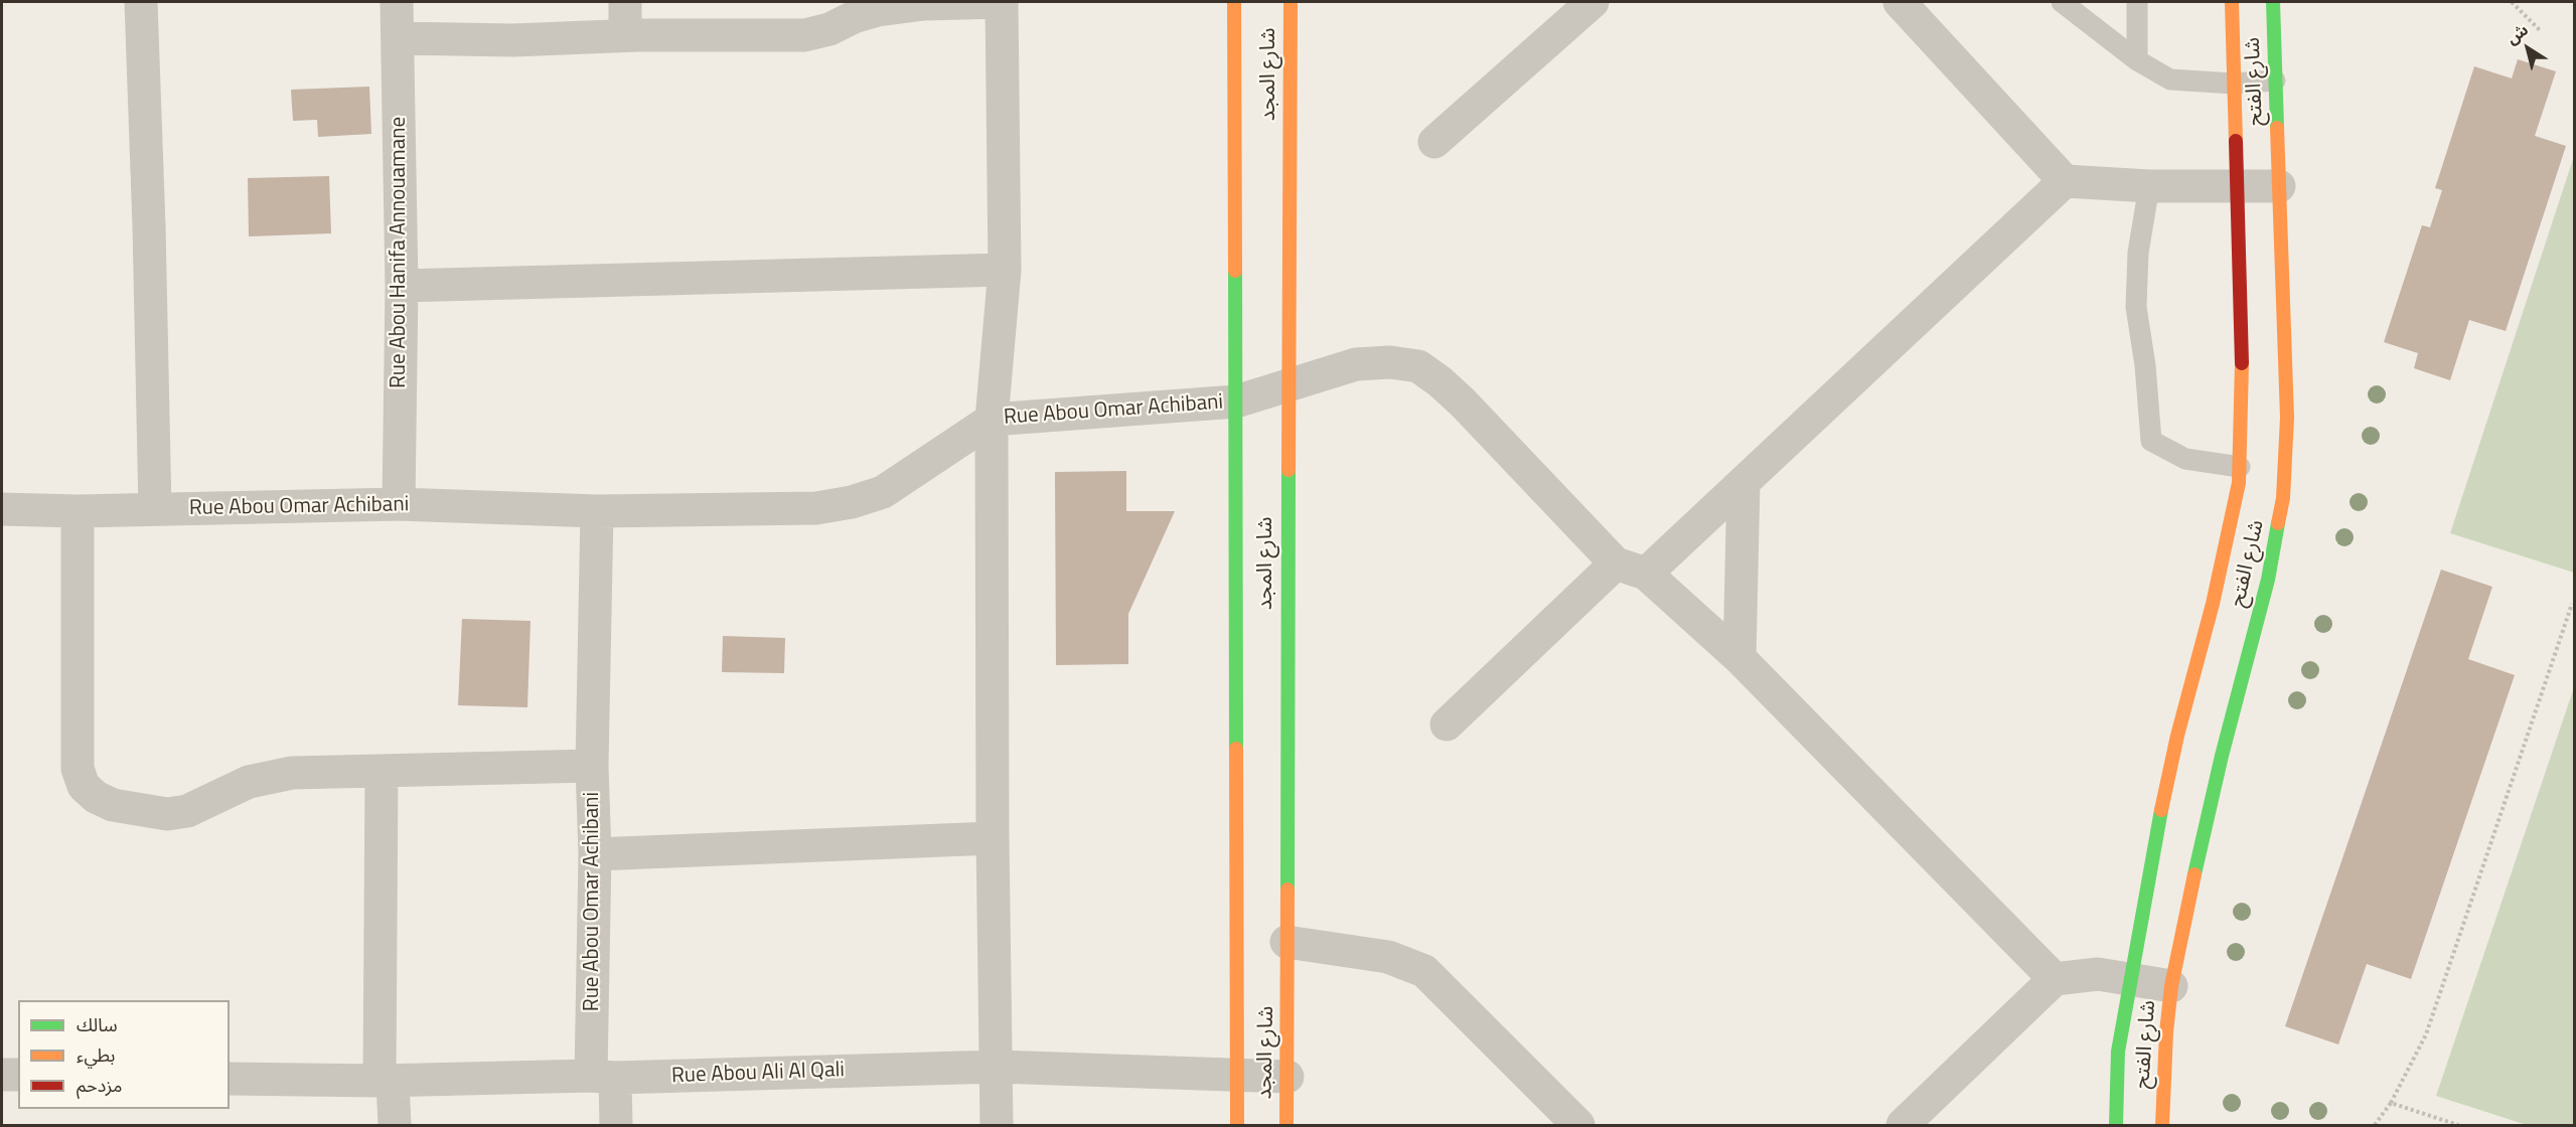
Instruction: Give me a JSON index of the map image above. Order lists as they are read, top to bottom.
{
  "streets": {
    "street": [
      "شارع المجد",
      "شارع الفتح",
      "Rue Abou Hanifa Annouamane",
      "Rue Abou Omar Achibani",
      "Rue Abou Ali Al Qali"
    ]
  },
  "crossings": [
    ["شارع المجد", "Rue Abou Omar Achibani"],
    ["شارع المجد", "Rue Abou Ali Al Qali"],
    ["Rue Abou Hanifa Annouamane", "Rue Abou Omar Achibani"],
    ["Rue Abou Omar Achibani", "Rue Abou Ali Al Qali"]
  ],
  "legend": ["سالك", "بطيء", "مزدحم"],
  "north": "top left"
}
